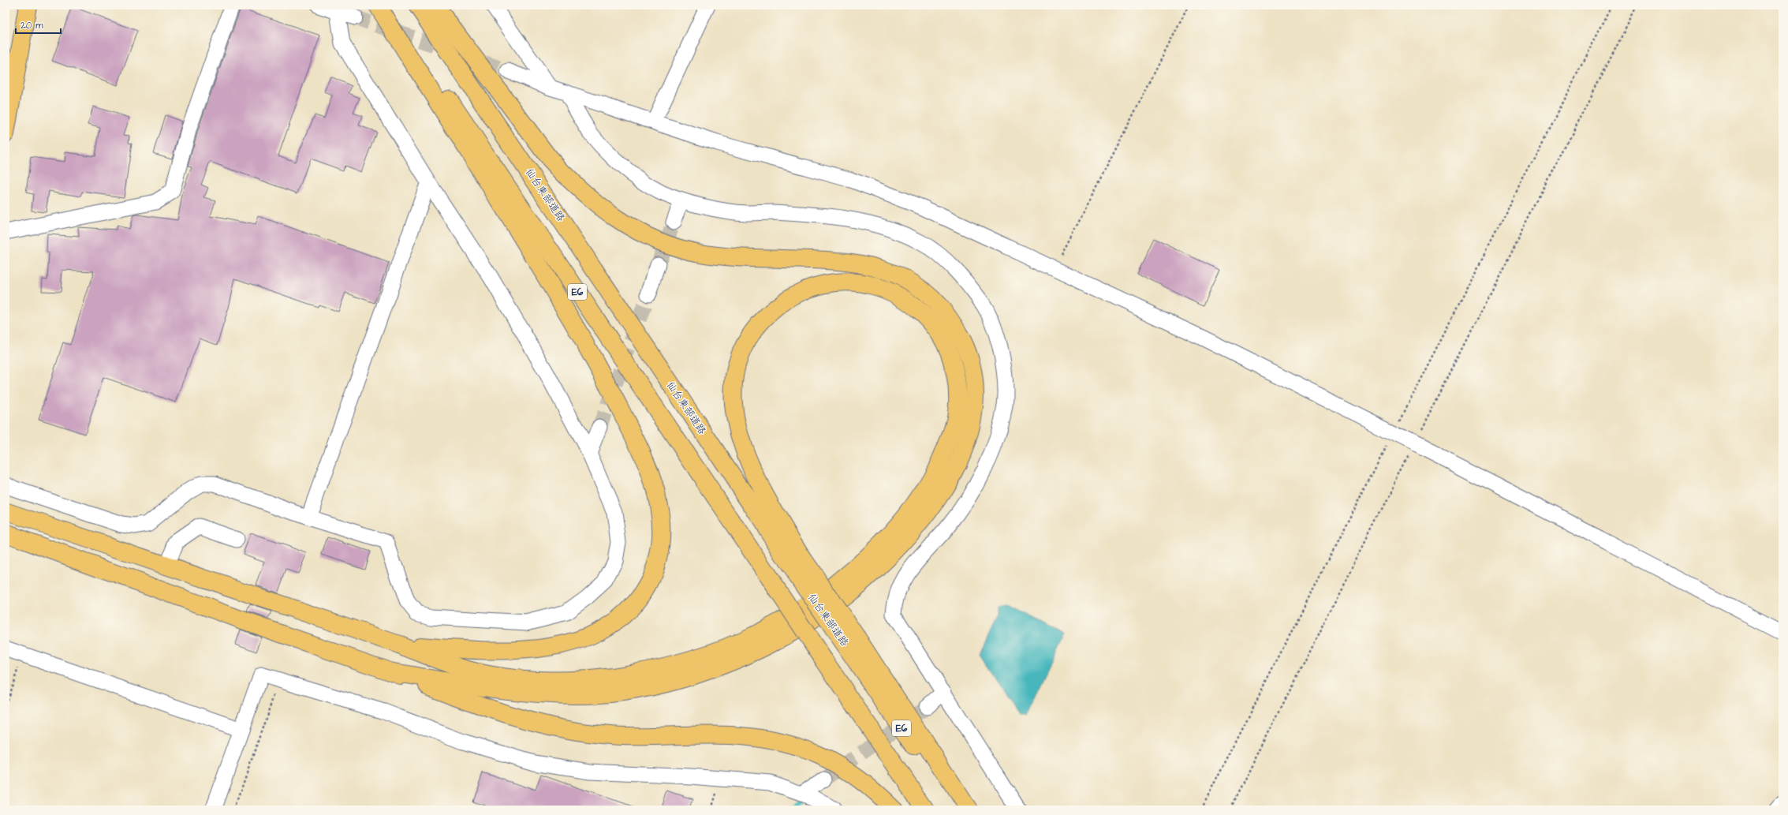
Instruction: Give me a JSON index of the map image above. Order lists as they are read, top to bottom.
{
  "streets": {
    "main road": ["仙台東部道路", "E6"]
  },
  "scale_bar": "20 m"
}
